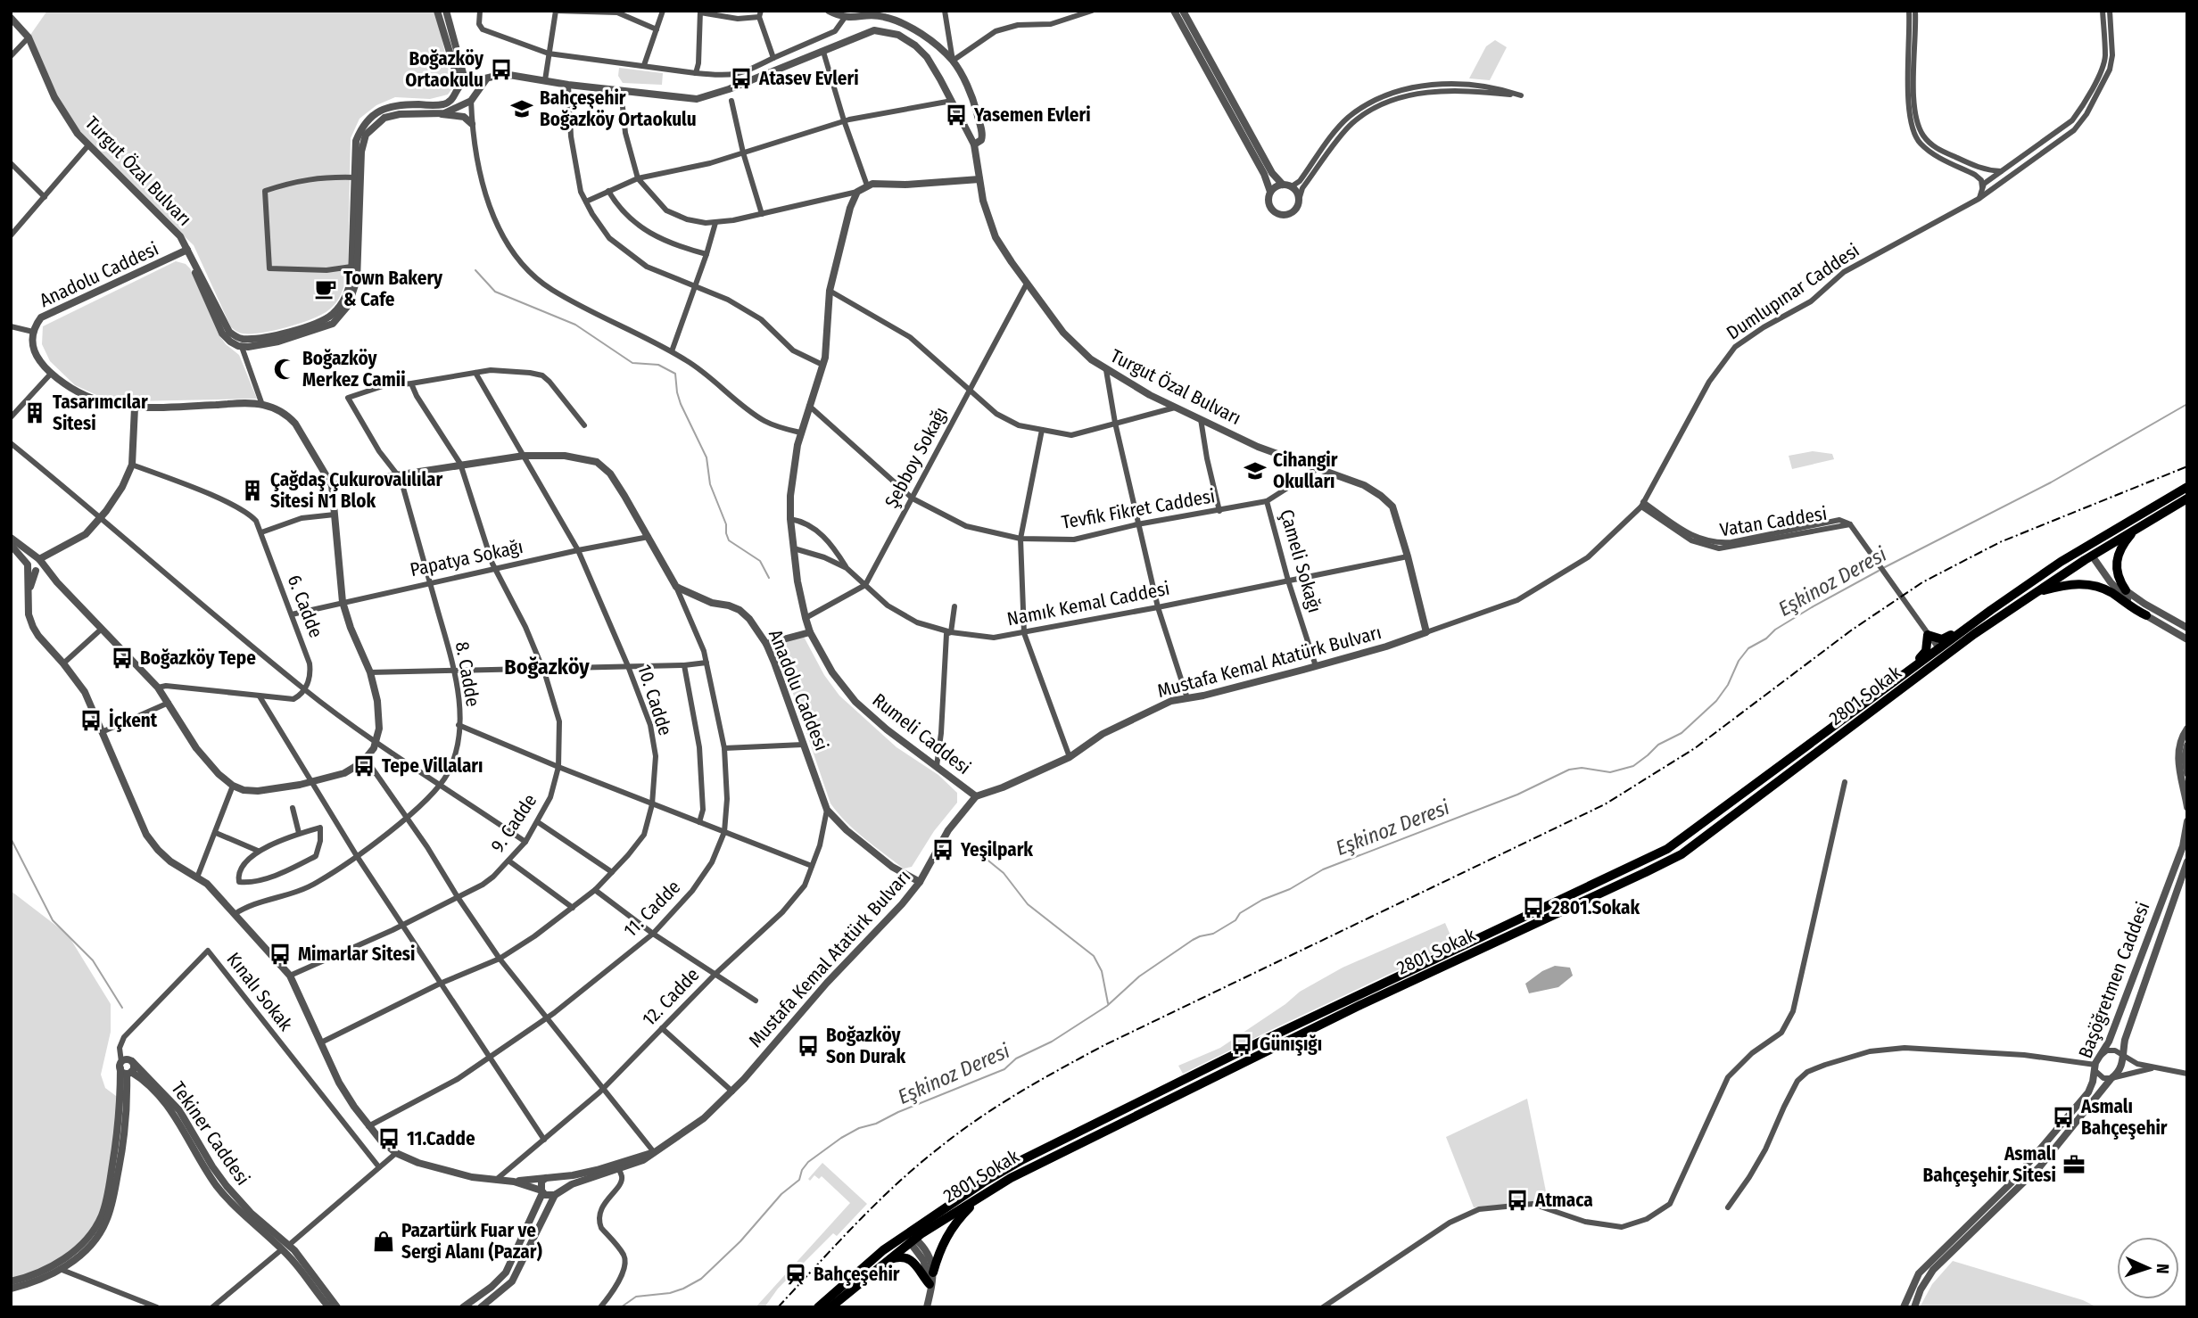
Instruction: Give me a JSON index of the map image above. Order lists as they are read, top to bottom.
{
  "streets": {
    "main road": ["2801 Sokak"],
    "street": [
      "Turgut Özal Bulvarı",
      "Anadolu Caddesi",
      "Dumlupınar Caddesi",
      "Şebboy Sokağı",
      "Tevfik Fikret Caddesi",
      "Vatan Caddesi",
      "Papatya Sokağı",
      "Çameli Sokağı",
      "Namık Kemal Caddesi",
      "6. Cadde",
      "Mustafa Kemal Atatürk Bulvarı",
      "8. Cadde",
      "10. Cadde",
      "Rumeli Caddesi",
      "9. Cadde",
      "11. Cadde",
      "Başöğretmen Caddesi",
      "Kınalı Sokak",
      "12. Cadde",
      "Tekiner Caddesi"
    ]
  },
  "crossings": [
    ["Turgut Özal Bulvarı", "Anadolu Caddesi"],
    ["Turgut Özal Bulvarı", "Şebboy Sokağı"],
    ["Turgut Özal Bulvarı", "Tevfik Fikret Caddesi"],
    ["Turgut Özal Bulvarı", "Namık Kemal Caddesi"],
    ["Turgut Özal Bulvarı", "Mustafa Kemal Atatürk Bulvarı"],
    ["Anadolu Caddesi", "Mustafa Kemal Atatürk Bulvarı"],
    ["Anadolu Caddesi", "11. Cadde"],
    ["Anadolu Caddesi", "12. Cadde"],
    ["Dumlupınar Caddesi", "Vatan Caddesi"],
    ["Dumlupınar Caddesi", "Mustafa Kemal Atatürk Bulvarı"],
    ["Şebboy Sokağı", "Tevfik Fikret Caddesi"],
    ["Şebboy Sokağı", "Namık Kemal Caddesi"],
    ["Tevfik Fikret Caddesi", "Çameli Sokağı"],
    ["Tevfik Fikret Caddesi", "Rumeli Caddesi"],
    ["Papatya Sokağı", "6. Cadde"],
    ["Papatya Sokağı", "8. Cadde"],
    ["Papatya Sokağı", "10. Cadde"],
    ["Papatya Sokağı", "9. Cadde"],
    ["Çameli Sokağı", "Namık Kemal Caddesi"],
    ["Çameli Sokağı", "Mustafa Kemal Atatürk Bulvarı"],
    ["Namık Kemal Caddesi", "Rumeli Caddesi"],
    ["Mustafa Kemal Atatürk Bulvarı", "Rumeli Caddesi"],
    ["8. Cadde", "9. Cadde"],
    ["Kınalı Sokak", "Tekiner Caddesi"]
  ],
  "districts": ["Boğazköy"],
  "water": ["Eşkinoz Deresi"],
  "places": {
    "bus stop": [
      "Boğazköy Ortaokulu",
      "Atasev Evleri",
      "Yasemen Evleri",
      "Boğazköy Tepe",
      "İçkent",
      "Tepe Villaları",
      "Yeşilpark",
      "2801.Sokak",
      "Mimarlar Sitesi",
      "Günışığı",
      "Boğazköy Son Durak",
      "Asmalı Bahçeşehir",
      "11.Cadde",
      "Atmaca"
    ],
    "school or university": ["Bahçeşehir Boğazköy Ortaokulu", "Cihangir Okulları"],
    "cafe": ["Town Bakery & Cafe"],
    "mosque": ["Boğazköy Merkez Camii"],
    "building": ["Tasarımcılar Sitesi", "Çağdaş Çukurovalılılar Sitesi N1 Blok"],
    "office": ["Asmalı Bahçeşehir Sitesi"],
    "shop": ["Pazartürk Fuar ve Sergi Alanı (Pazar)"],
    "station": ["Bahçeşehir"]
  },
  "north": "right"
}
